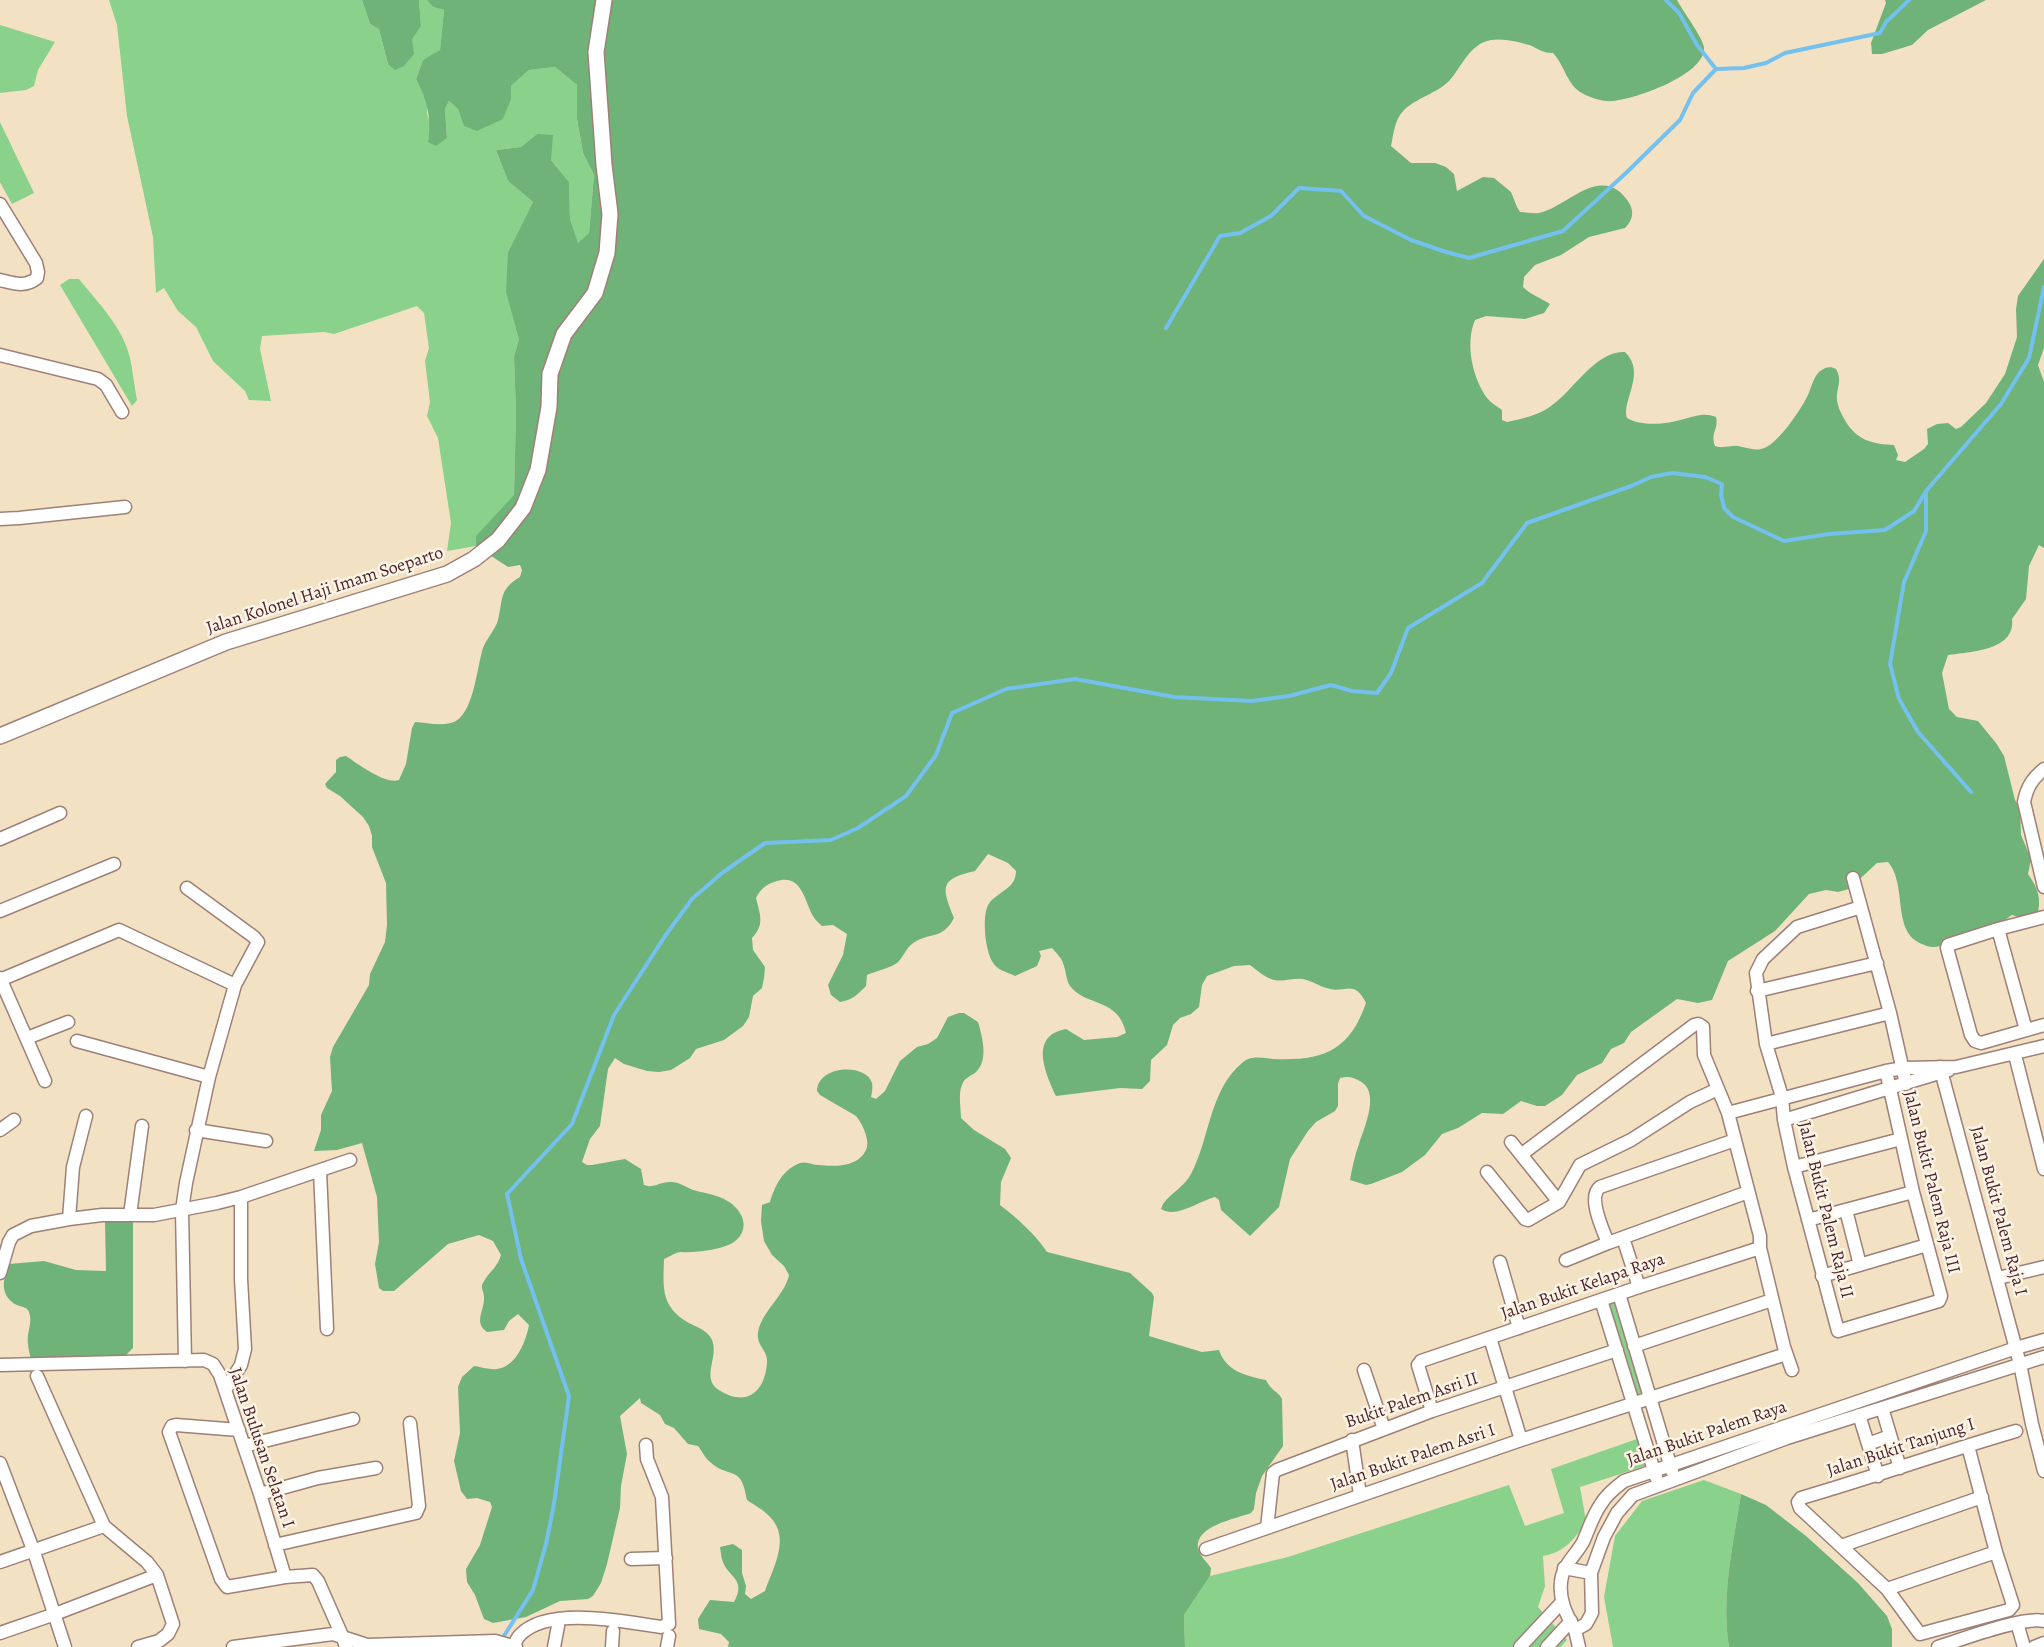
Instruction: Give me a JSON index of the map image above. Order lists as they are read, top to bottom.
{
  "streets": {
    "main road": ["Jalan Kolonel Haji Imam Soeparto"],
    "street": [
      "Jalan Bukit Palem Raja III",
      "Jalan Bukit Palem Raja II",
      "Jalan Bukit Palem Raja I",
      "Jalan Bukit Kelapa Raya",
      "Bukit Palem Asri II",
      "Jalan Bukit Palem Raya",
      "Jalan Bulusan Selatan I",
      "Jalan Bukit Tanjung I",
      "Jalan Bukit Palem Asri I"
    ]
  },
  "crossings": [
    ["Jalan Bukit Palem Raja III", "Jalan Bukit Palem Raja II"],
    ["Jalan Bukit Palem Raja I", "Jalan Bukit Palem Raya"],
    ["Jalan Bukit Kelapa Raya", "Bukit Palem Asri II"],
    ["Bukit Palem Asri II", "Jalan Bukit Palem Asri I"]
  ]
}
